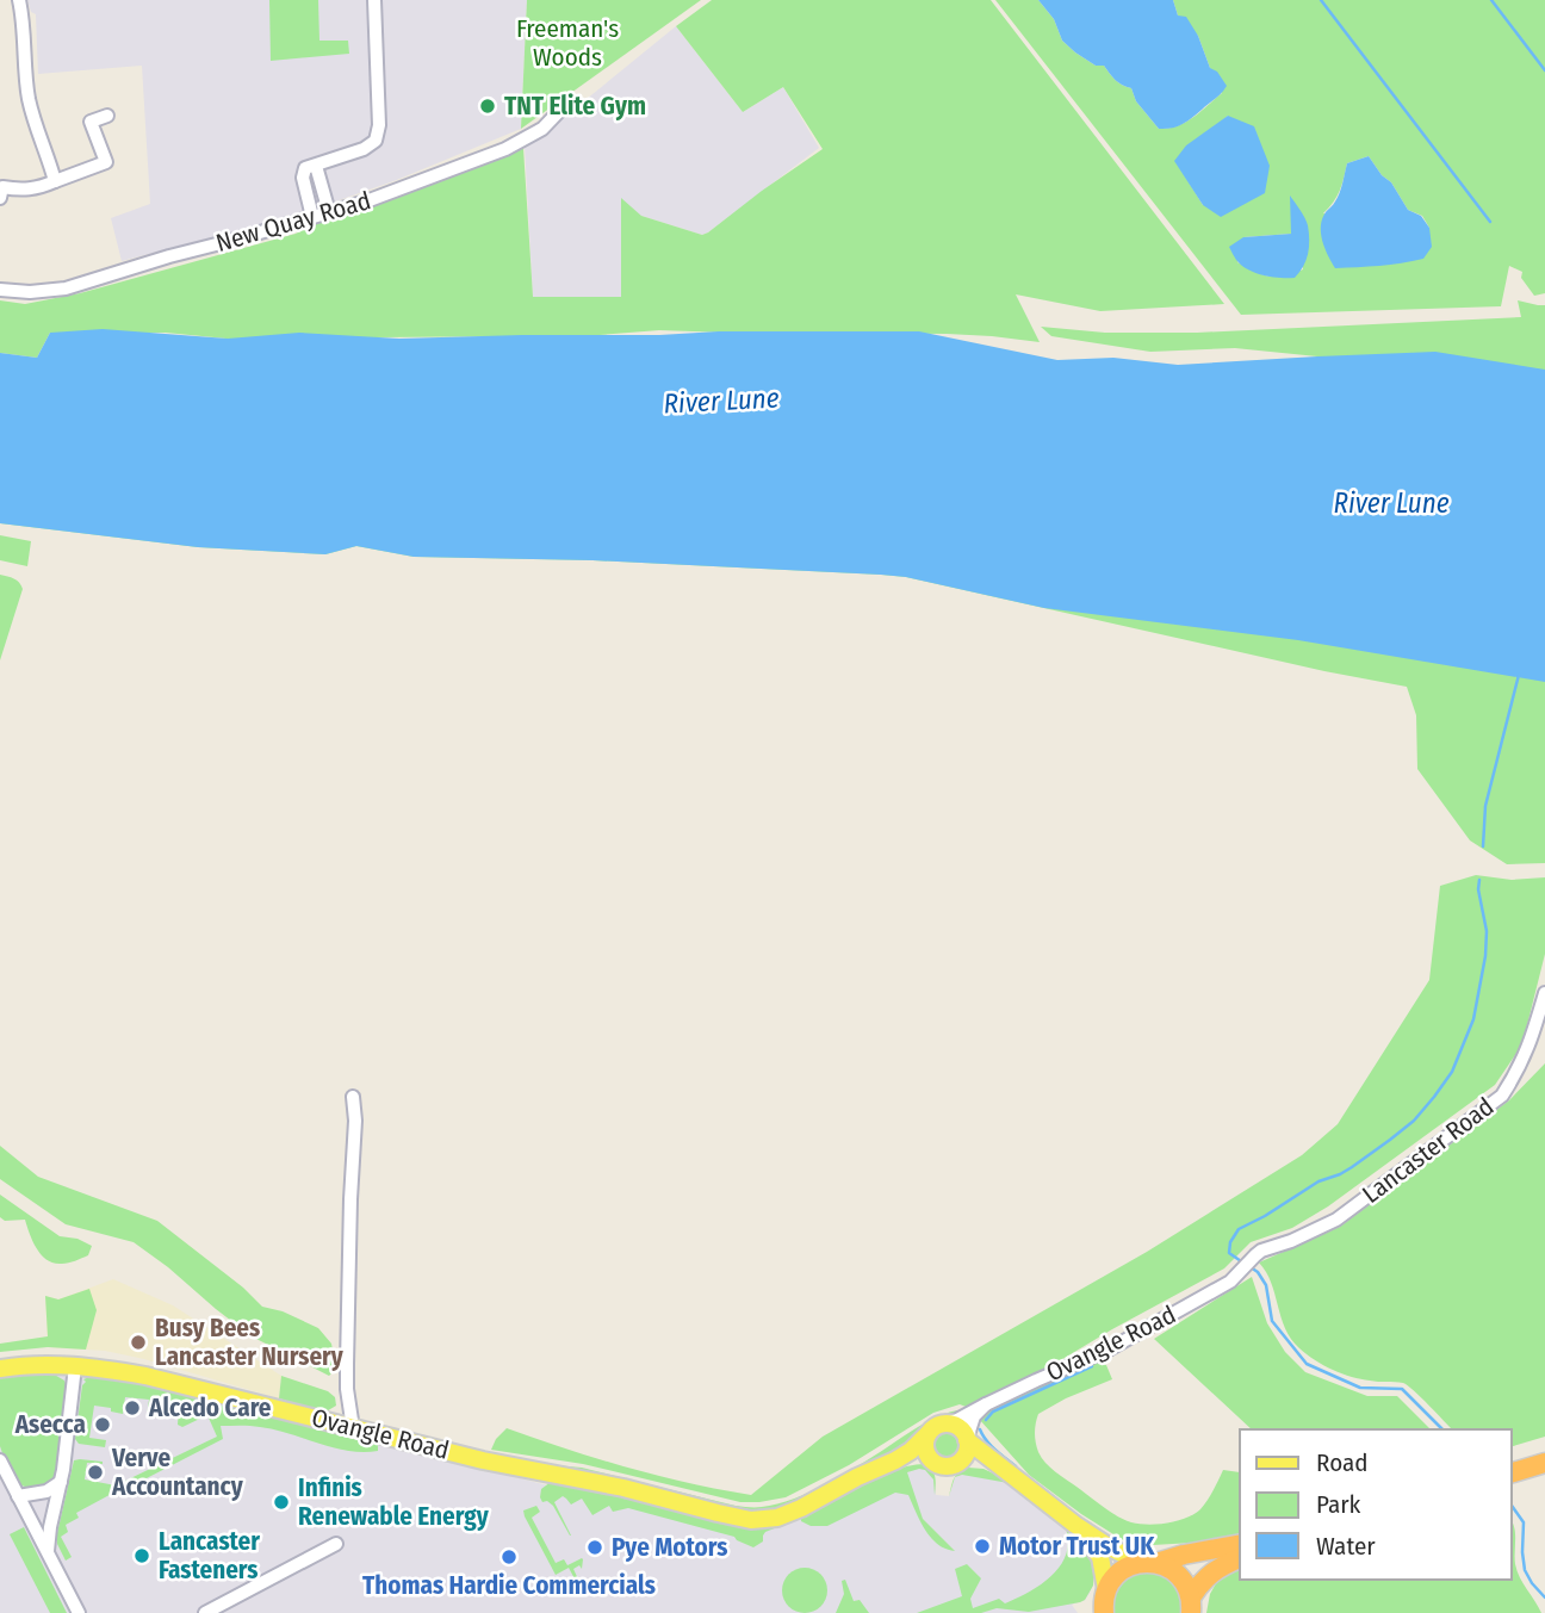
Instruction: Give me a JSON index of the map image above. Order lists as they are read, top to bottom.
{
  "streets": {
    "main road": ["Ovangle Road"],
    "street": ["New Quay Road", "Lancaster Road"]
  },
  "crossings": [
    ["Lancaster Road", "Ovangle Road"]
  ],
  "water": ["River Lune"],
  "parks": ["Freeman's Woods"],
  "places": [
    "TNT Elite Gym",
    "Busy Bees Lancaster Nursery",
    "Alcedo Care",
    "Asecca",
    "Verve Accountancy",
    "Infinis Renewable Energy",
    "Motor Trust UK",
    "Pye Motors",
    "Lancaster Fasteners",
    "Thomas Hardie Commercials"
  ],
  "legend": ["Road", "Park", "Water"]
}
